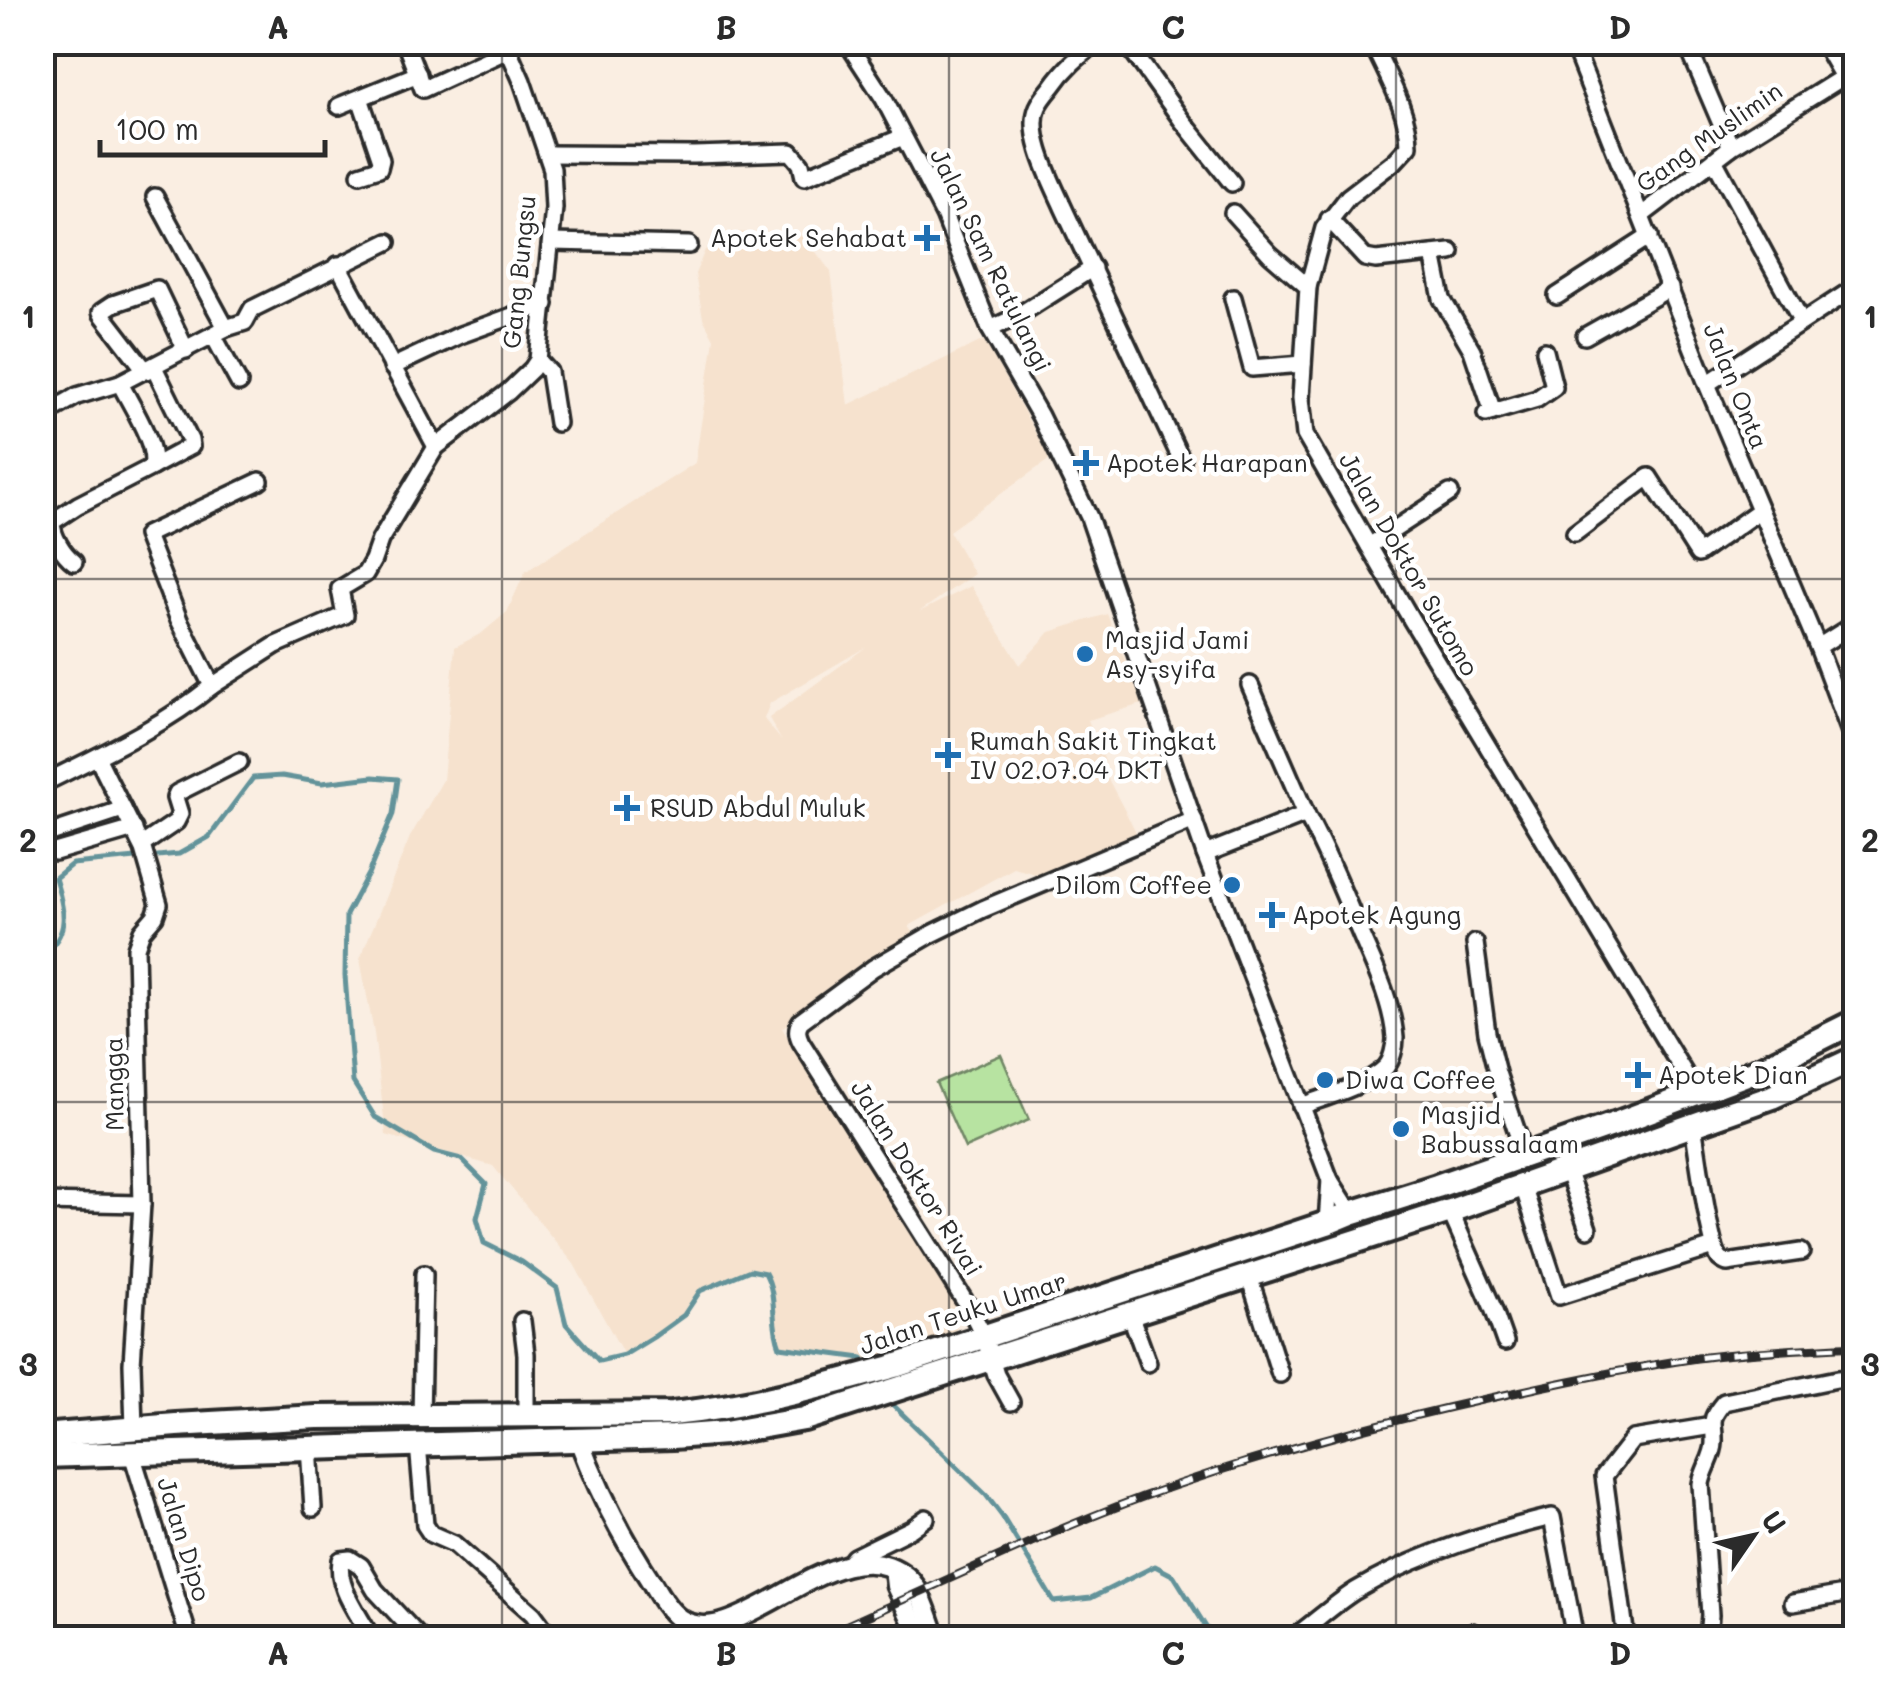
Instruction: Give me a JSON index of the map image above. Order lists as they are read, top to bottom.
{
  "streets": {
    "highway": ["Jalan Teuku Umar"],
    "street": [
      "Gang Muslimin",
      "Jalan Sam Ratulangi",
      "Gang Bungsu",
      "Jalan Onta",
      "Jalan Doktor Sutomo",
      "Mangga",
      "Jalan Doktor Rivai",
      "Jalan Dipo"
    ]
  },
  "crossings": [
    ["Gang Muslimin", "Jalan Onta"],
    ["Jalan Sam Ratulangi", "Jalan Doktor Rivai"],
    ["Jalan Sam Ratulangi", "Jalan Teuku Umar"],
    ["Jalan Doktor Sutomo", "Jalan Teuku Umar"],
    ["Mangga", "Jalan Teuku Umar"],
    ["Jalan Doktor Rivai", "Jalan Teuku Umar"],
    ["Jalan Teuku Umar", "Jalan Dipo"]
  ],
  "places": {
    "health": [
      "Apotek Sehabat",
      "Apotek Harapan",
      "Rumah Sakit Tingkat IV 02.07.04 DKT",
      "RSUD Abdul Muluk",
      "Apotek Agung",
      "Apotek Dian"
    ],
    "other": [
      "Masjid Jami Asy-syifa",
      "Dilom Coffee",
      "Diwa Coffee",
      "Masjid Babussalaam"
    ]
  },
  "scale_bar": "100 m",
  "north": "top right",
  "grid": {
    "columns": [
      "A",
      "B",
      "C",
      "D"
    ],
    "rows": ["1", "2", "3"]
  }
}
